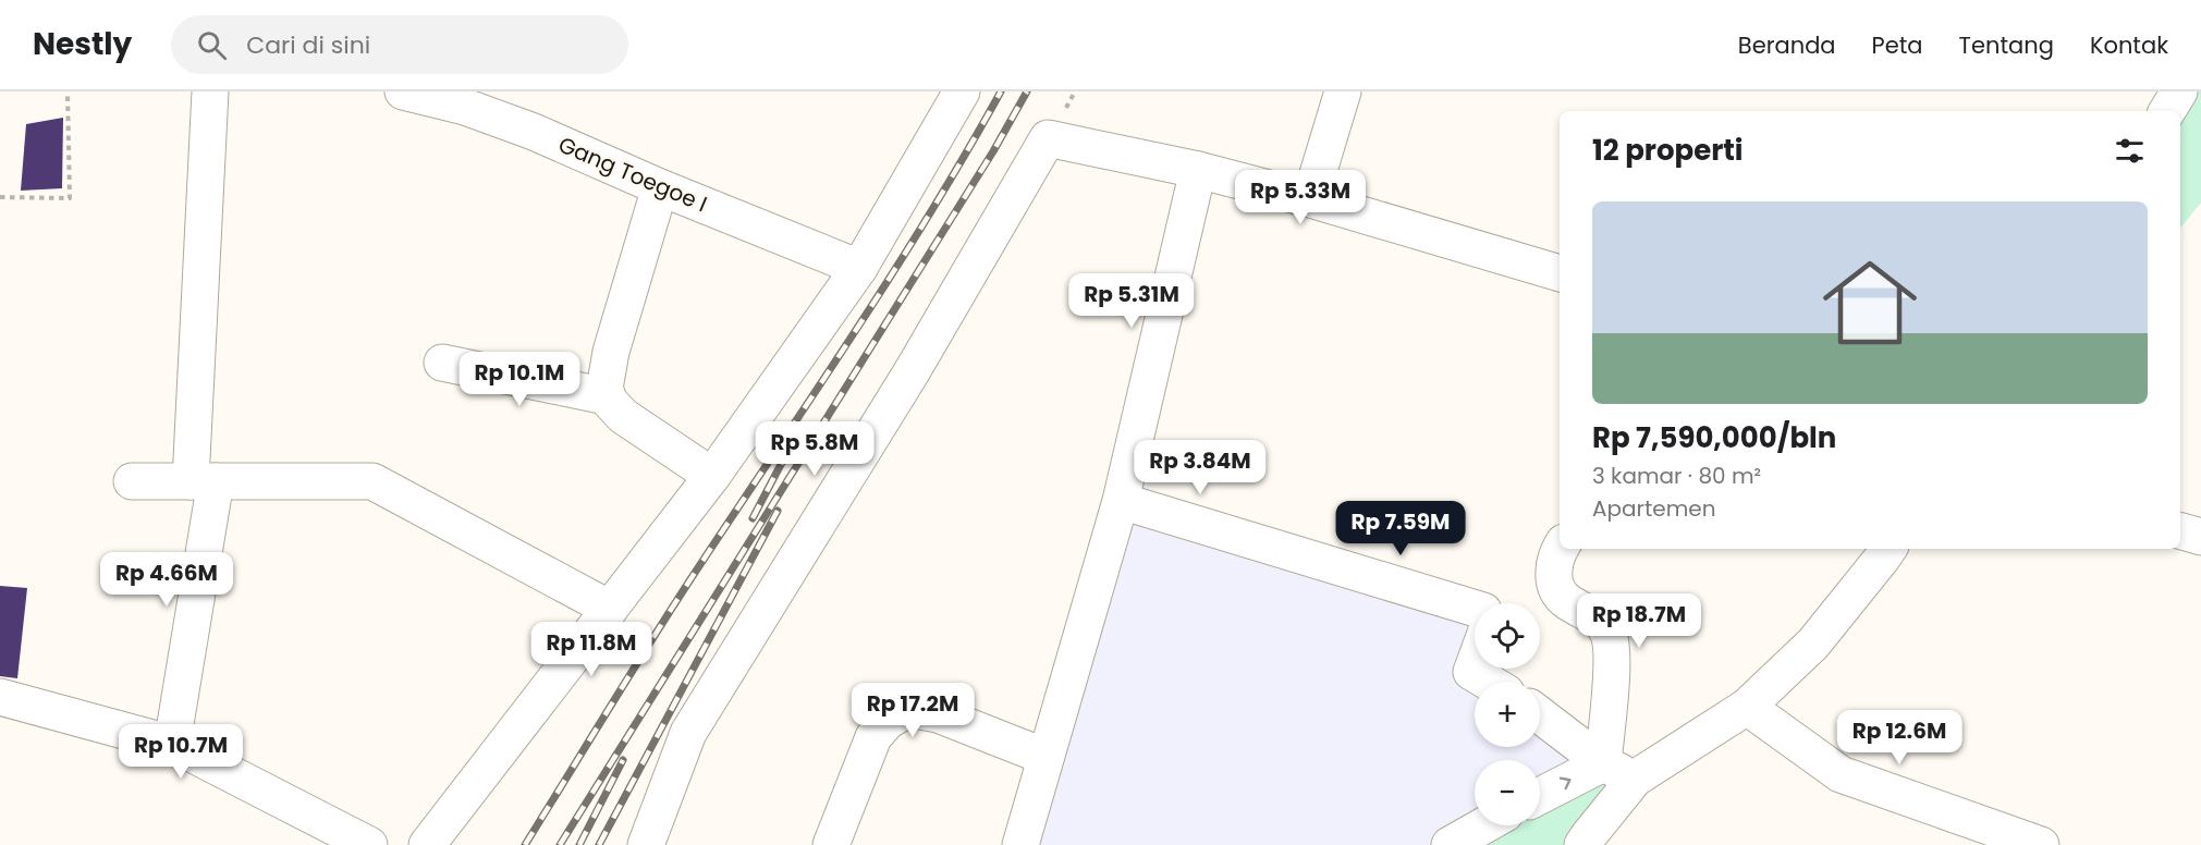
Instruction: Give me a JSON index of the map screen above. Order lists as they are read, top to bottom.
{
  "streets": {
    "street": ["Gang Toegoe I"]
  },
  "page": {
    "header": "Nestly",
    "search": "Cari di sini",
    "nav": [
      "Beranda",
      "Peta",
      "Tentang",
      "Kontak"
    ],
    "heading": "12 properti",
    "price": [
      "Rp 5.33M",
      "Rp 5.31M",
      "Rp 10.1M",
      "Rp 5.8M",
      "Rp 3.84M",
      "Rp 7.59M",
      "Rp 4.66M",
      "Rp 18.7M",
      "Rp 11.8M",
      "Rp 17.2M",
      "Rp 12.6M",
      "Rp 10.7M"
    ],
    "list": [
      {
        "name": "Rp 7,590,000/bln",
        "note": "3 kamar · 80 m² · Apartemen"
      }
    ],
    "map_buttons": ["+", "−"]
  }
}
